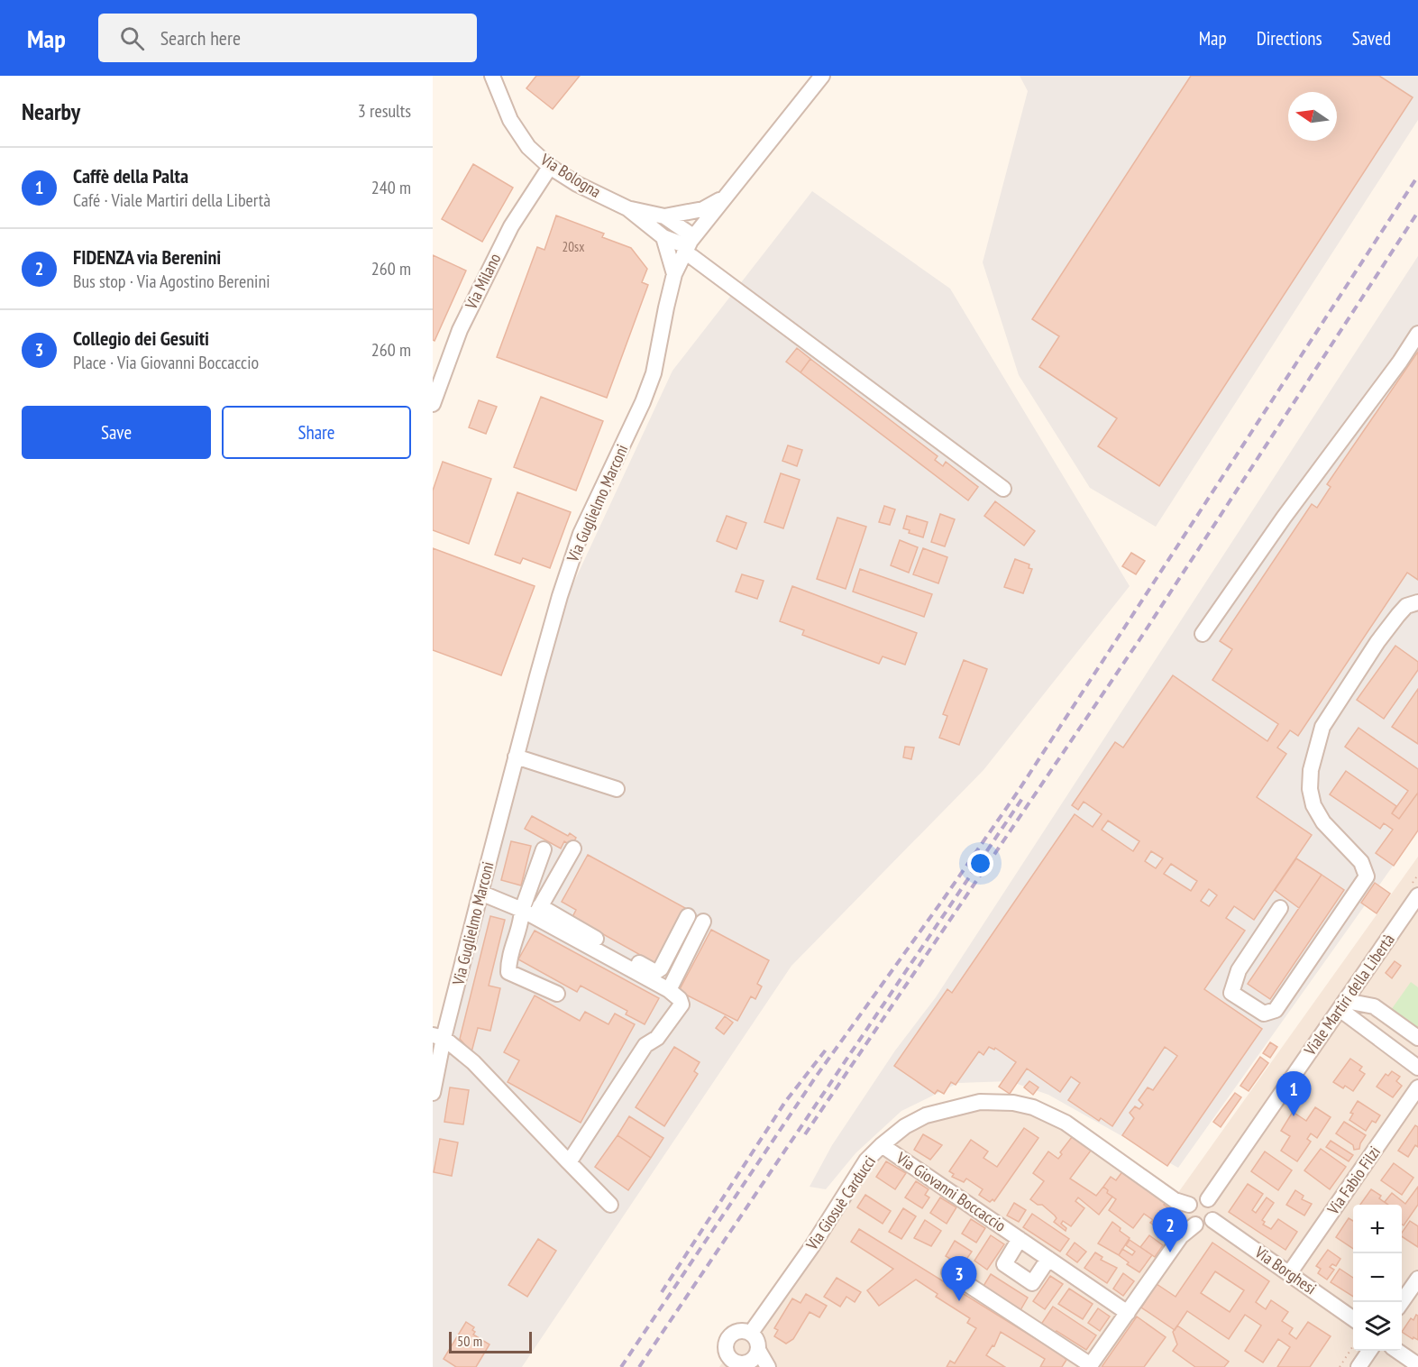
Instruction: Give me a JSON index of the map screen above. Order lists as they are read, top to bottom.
{
  "streets": {
    "street": [
      "Via Bologna",
      "Via Milano",
      "Via Guglielmo Marconi",
      "Viale Martiri della Libertà",
      "Via Fabio Filzi",
      "Via Giovanni Boccaccio",
      "Via Giosuè Carducci",
      "Via Borghesi"
    ]
  },
  "crossings": [
    ["Via Bologna", "Via Milano"],
    ["Via Bologna", "Via Guglielmo Marconi"],
    ["Viale Martiri della Libertà", "Via Giosuè Carducci"],
    ["Viale Martiri della Libertà", "Via Borghesi"],
    ["Via Fabio Filzi", "Via Borghesi"],
    ["Via Giovanni Boccaccio", "Via Giosuè Carducci"],
    ["Via Giosuè Carducci", "Via Borghesi"]
  ],
  "house_numbers": ["20sx"],
  "scale_bar": "50 m",
  "north": "left",
  "page": {
    "header": "Map",
    "search": "Search here",
    "nav": ["Map", "Directions", "Saved"],
    "heading": ["Nearby", "3 results"],
    "list": [
      {
        "mark": "1",
        "name": "Caffè della Palta",
        "note": "Café · Viale Martiri della Libertà",
        "value": "240 m"
      },
      {
        "mark": "2",
        "name": "FIDENZA via Berenini",
        "note": "Bus stop · Via Agostino Berenini",
        "value": "260 m"
      },
      {
        "mark": "3",
        "name": "Collegio dei Gesuiti",
        "note": "Place · Via Giovanni Boccaccio",
        "value": "260 m"
      }
    ],
    "buttons": ["Save", "Share"],
    "pins": ["1", "2", "3"],
    "map_buttons": ["+", "−"],
    "scale": "50 m"
  }
}
